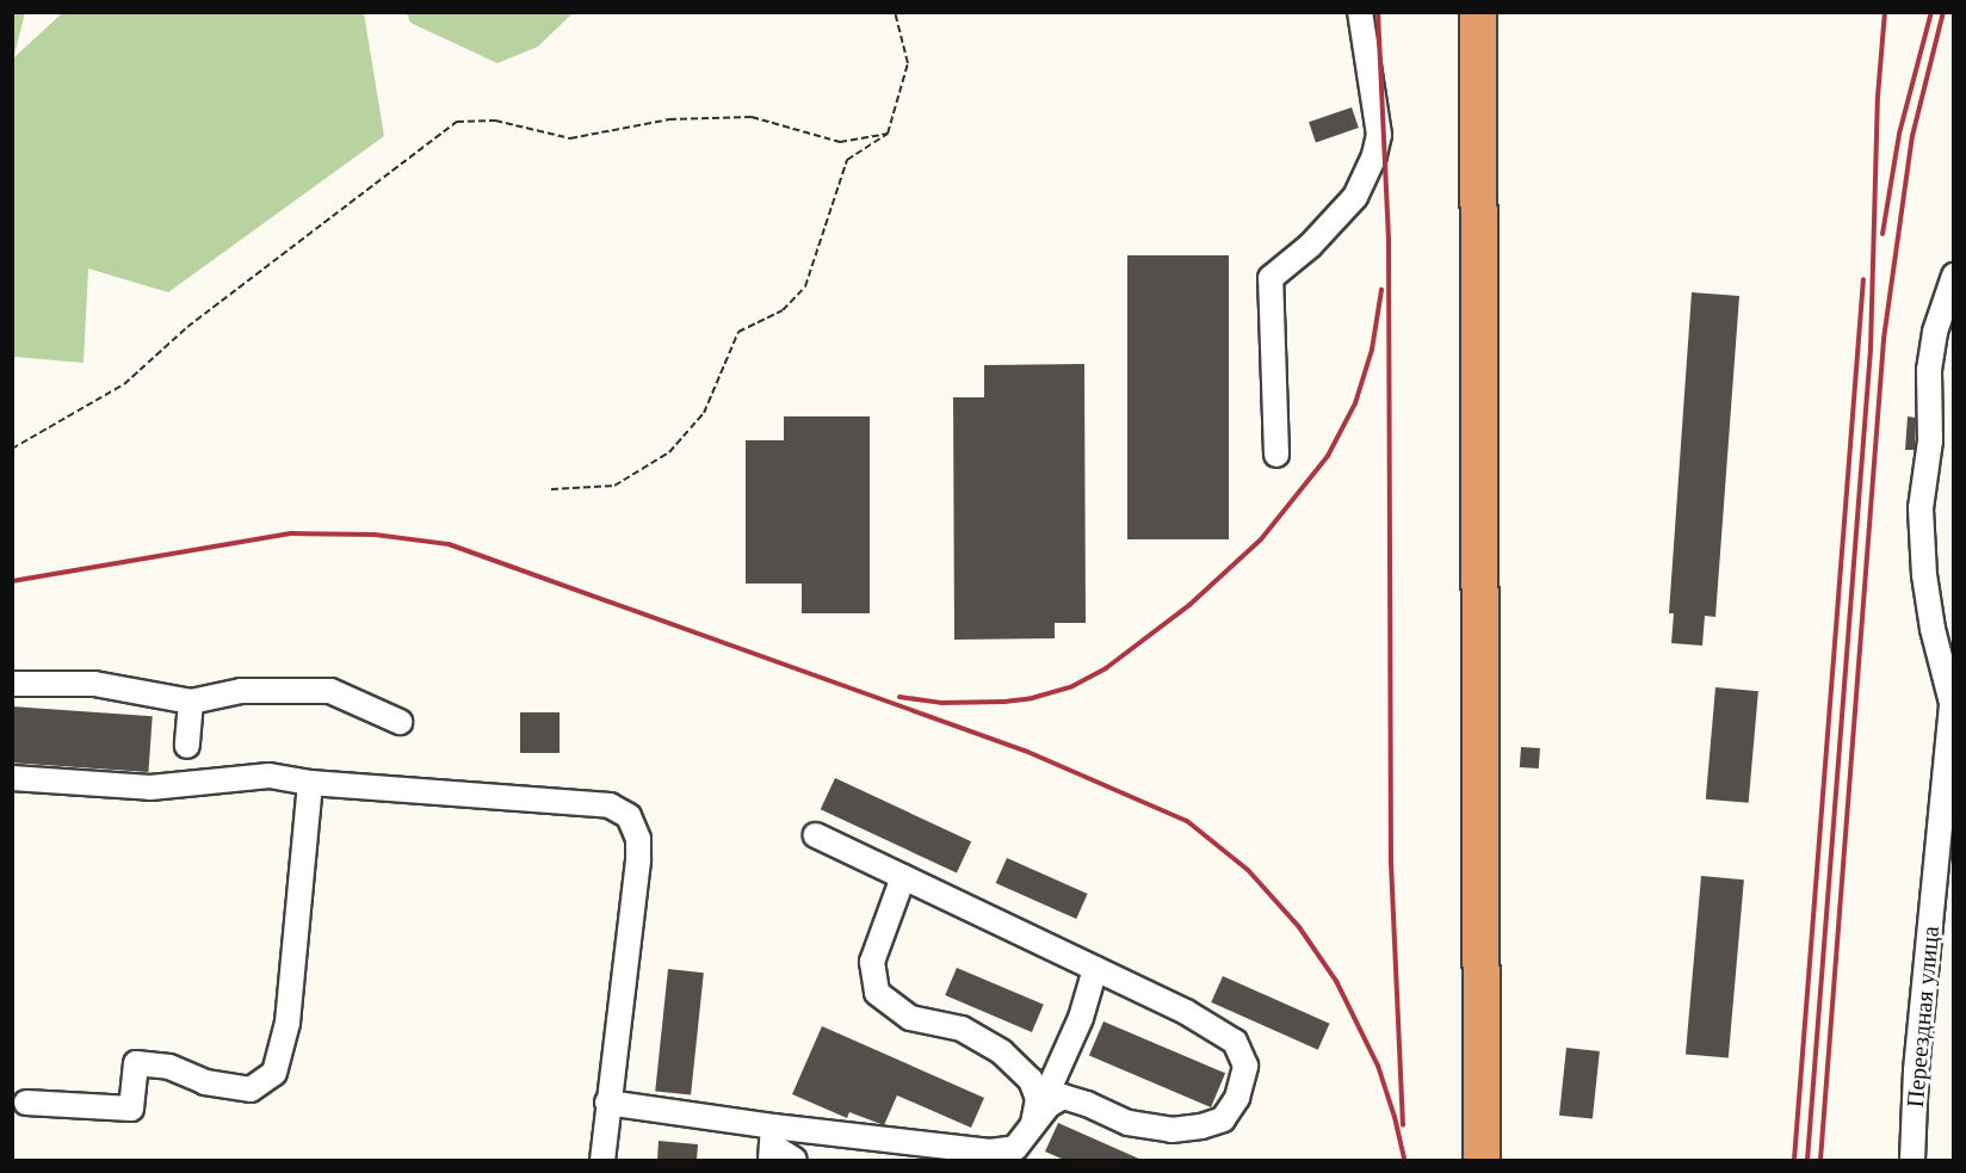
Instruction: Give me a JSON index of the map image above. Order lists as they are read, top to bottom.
{
  "streets": {
    "street": ["Переездная улица"]
  }
}
